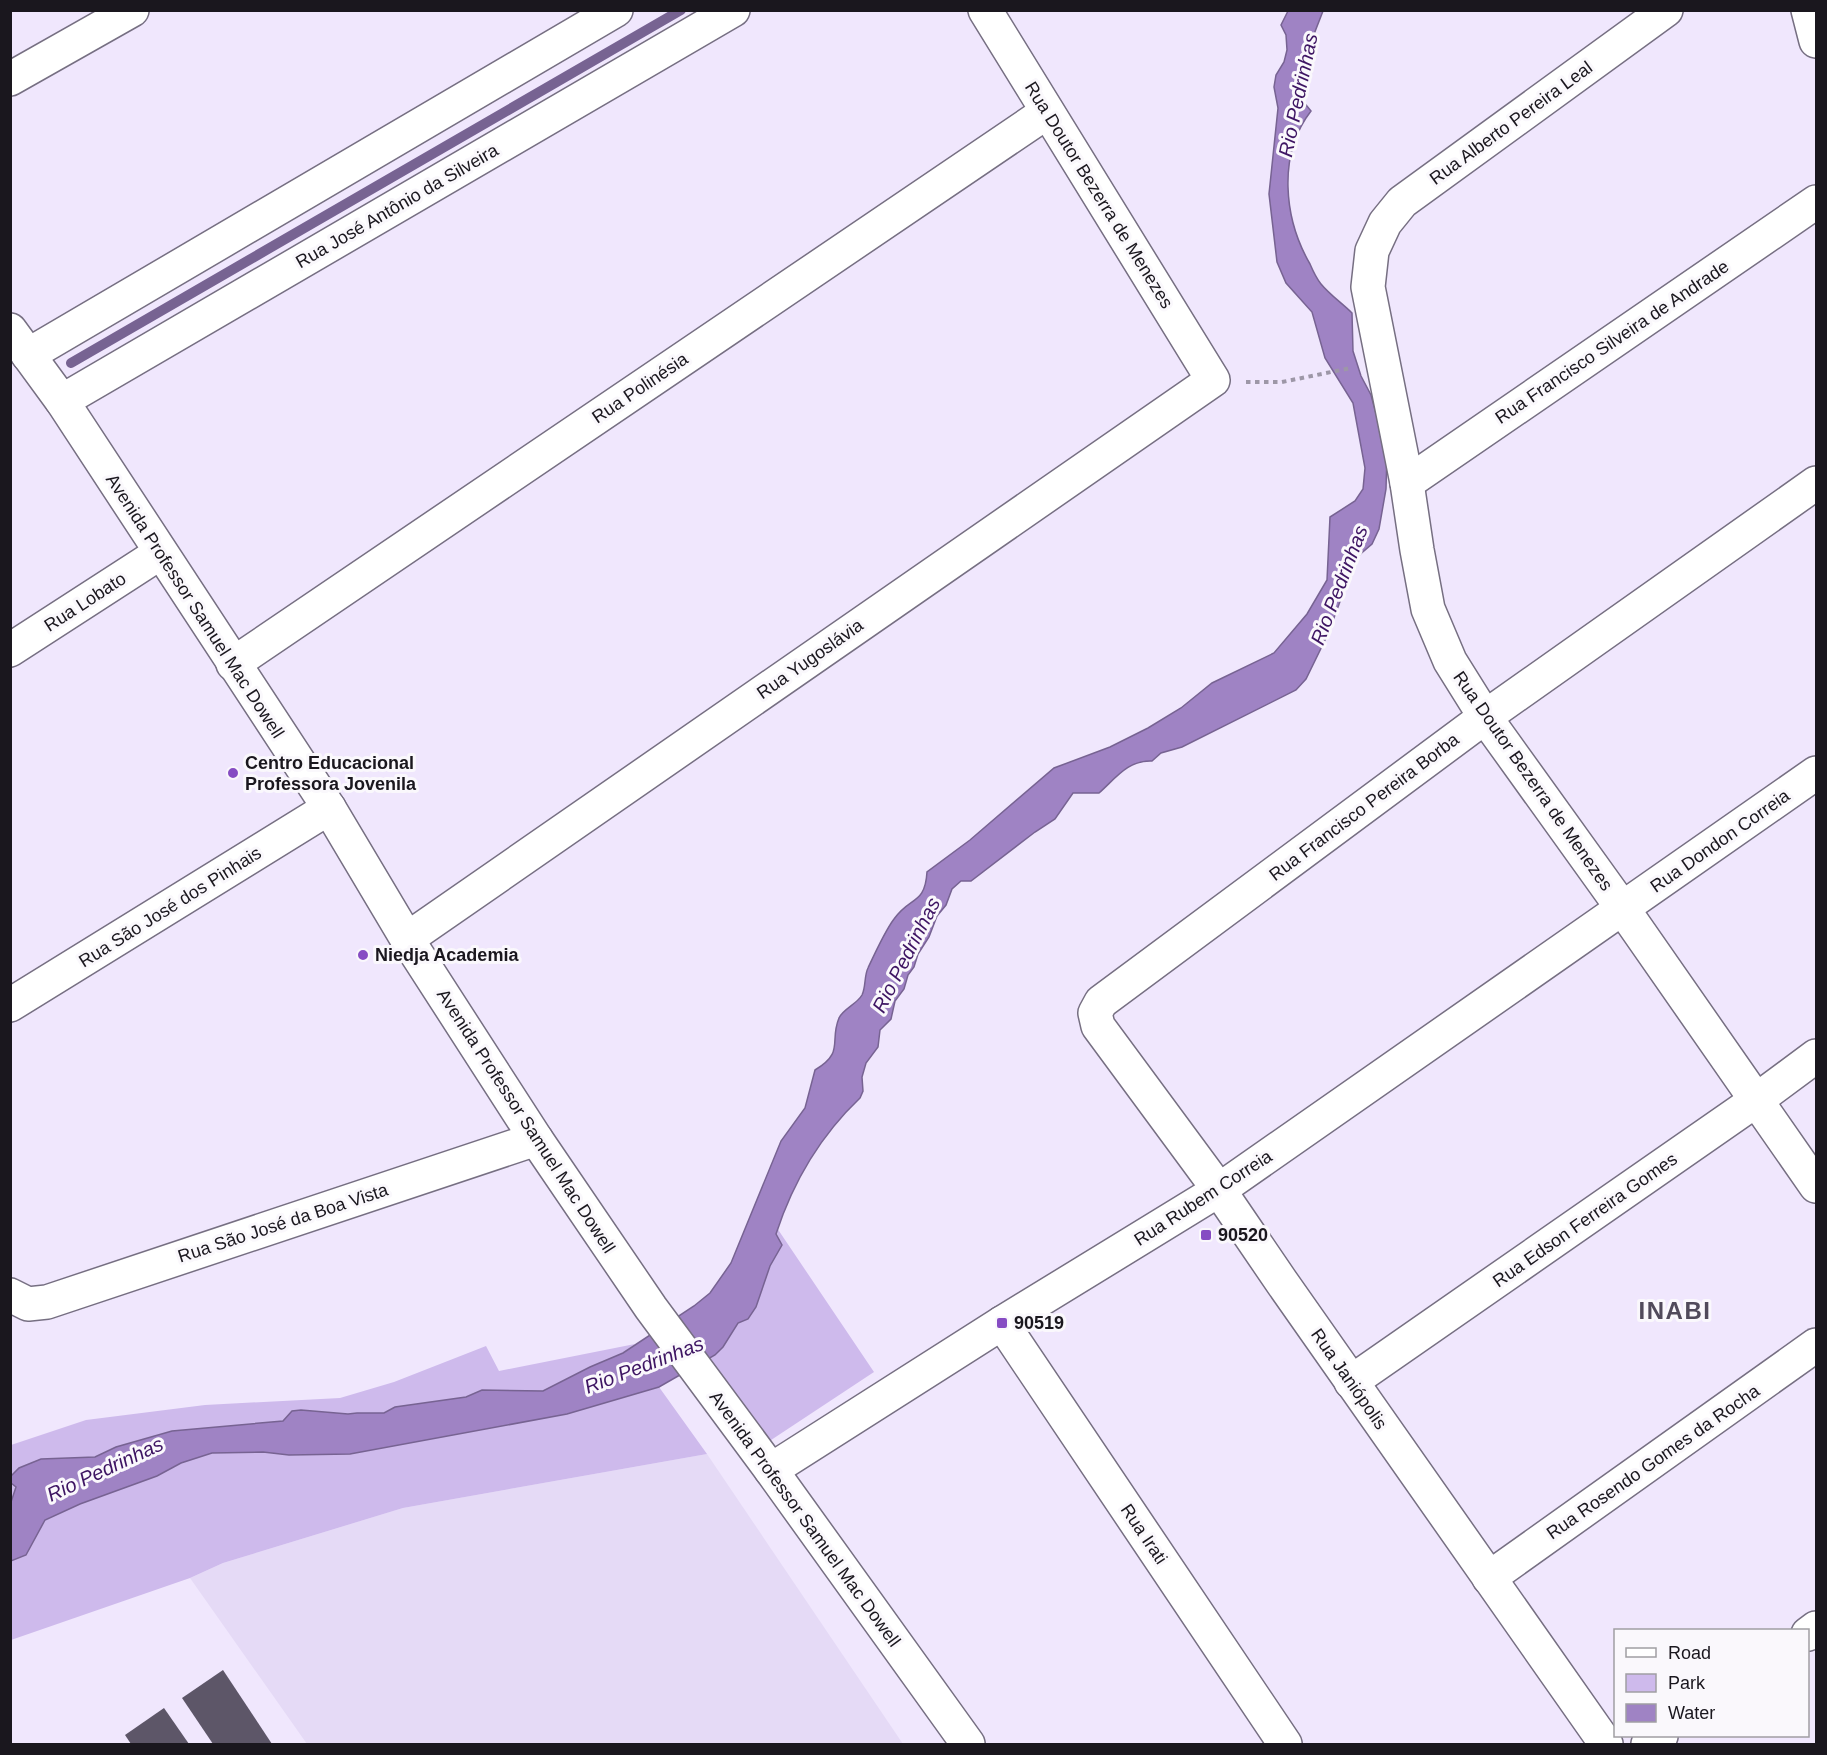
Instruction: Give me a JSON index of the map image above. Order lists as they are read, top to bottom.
{
  "streets": {
    "street": [
      "Rua Alberto Pereira Leal",
      "Rua Doutor Bezerra de Menezes",
      "Rua José Antônio da Silveira",
      "Rua Francisco Silveira de Andrade",
      "Rua Polinésia",
      "Rua Lobato",
      "Avenida Professor Samuel Mac Dowell",
      "Rua Yugoslávia",
      "Rua Francisco Pereira Borba",
      "Rua Dondon Correia",
      "Rua São José dos Pinhais",
      "Rua Rubem Correia",
      "Rua Edson Ferreira Gomes",
      "Rua São José da Boa Vista",
      "Rua Janiópolis",
      "Rua Rosendo Gomes da Rocha",
      "Rua Irati"
    ]
  },
  "crossings": [
    ["Rua Alberto Pereira Leal", "Rua Doutor Bezerra de Menezes"],
    ["Rua Doutor Bezerra de Menezes", "Rua Francisco Silveira de Andrade"],
    ["Rua Doutor Bezerra de Menezes", "Rua Polinésia"],
    ["Rua Doutor Bezerra de Menezes", "Rua Yugoslávia"],
    ["Rua Doutor Bezerra de Menezes", "Rua Francisco Pereira Borba"],
    ["Rua Doutor Bezerra de Menezes", "Rua Dondon Correia"],
    ["Rua Doutor Bezerra de Menezes", "Rua Rubem Correia"],
    ["Rua Doutor Bezerra de Menezes", "Rua Edson Ferreira Gomes"],
    ["Rua José Antônio da Silveira", "Avenida Professor Samuel Mac Dowell"],
    ["Rua Polinésia", "Avenida Professor Samuel Mac Dowell"],
    ["Rua Lobato", "Avenida Professor Samuel Mac Dowell"],
    ["Avenida Professor Samuel Mac Dowell", "Rua Yugoslávia"],
    ["Avenida Professor Samuel Mac Dowell", "Rua São José dos Pinhais"],
    ["Avenida Professor Samuel Mac Dowell", "Rua Rubem Correia"],
    ["Avenida Professor Samuel Mac Dowell", "Rua São José da Boa Vista"],
    ["Rua Francisco Pereira Borba", "Rua Janiópolis"],
    ["Rua Dondon Correia", "Rua Rubem Correia"],
    ["Rua Rubem Correia", "Rua Janiópolis"],
    ["Rua Rubem Correia", "Rua Irati"],
    ["Rua Edson Ferreira Gomes", "Rua Janiópolis"],
    ["Rua Janiópolis", "Rua Rosendo Gomes da Rocha"]
  ],
  "districts": ["INABI"],
  "water": ["Rio Pedrinhas"],
  "places": {
    "other": ["Centro Educacional Professora Jovenila", "Niedja Academia"],
    "transit": ["90520", "90519"]
  },
  "legend": ["Road", "Park", "Water"]
}
